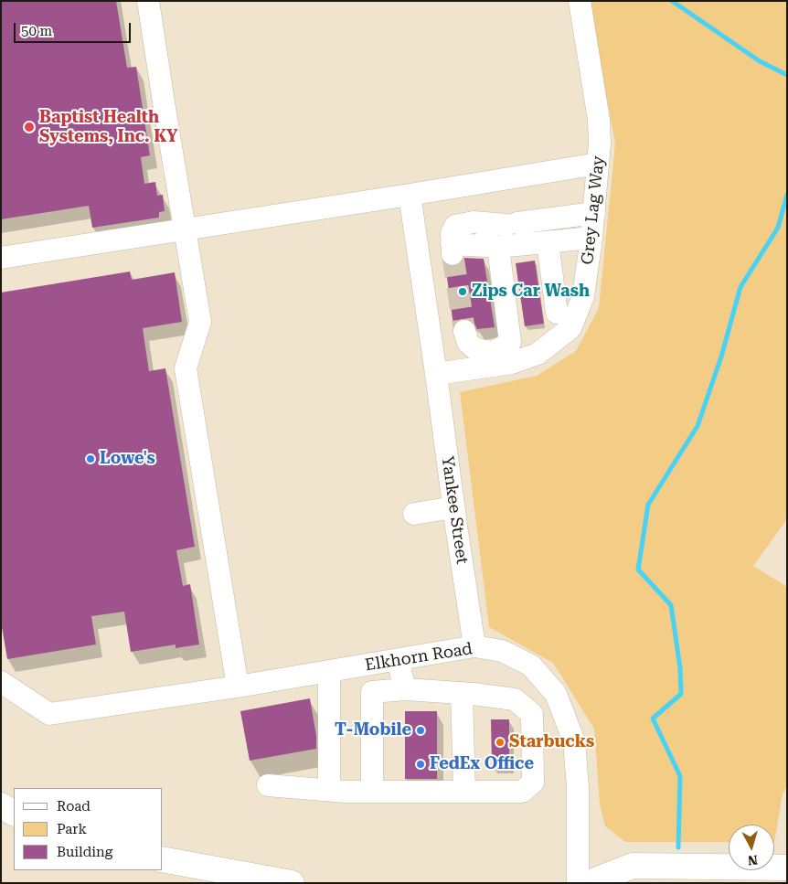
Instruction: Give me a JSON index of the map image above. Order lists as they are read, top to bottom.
{
  "streets": {
    "street": ["Grey Lag Way", "Yankee Street", "Elkhorn Road"]
  },
  "crossings": [
    ["Grey Lag Way", "Yankee Street"],
    ["Yankee Street", "Elkhorn Road"]
  ],
  "places": [
    "Baptist Health Systems, Inc. KY",
    "Zips Car Wash",
    "Lowe's",
    "T-Mobile",
    "Starbucks",
    "FedEx Office"
  ],
  "legend": ["Road", "Park", "Building"],
  "scale_bar": "50 m",
  "north": "bottom"
}
